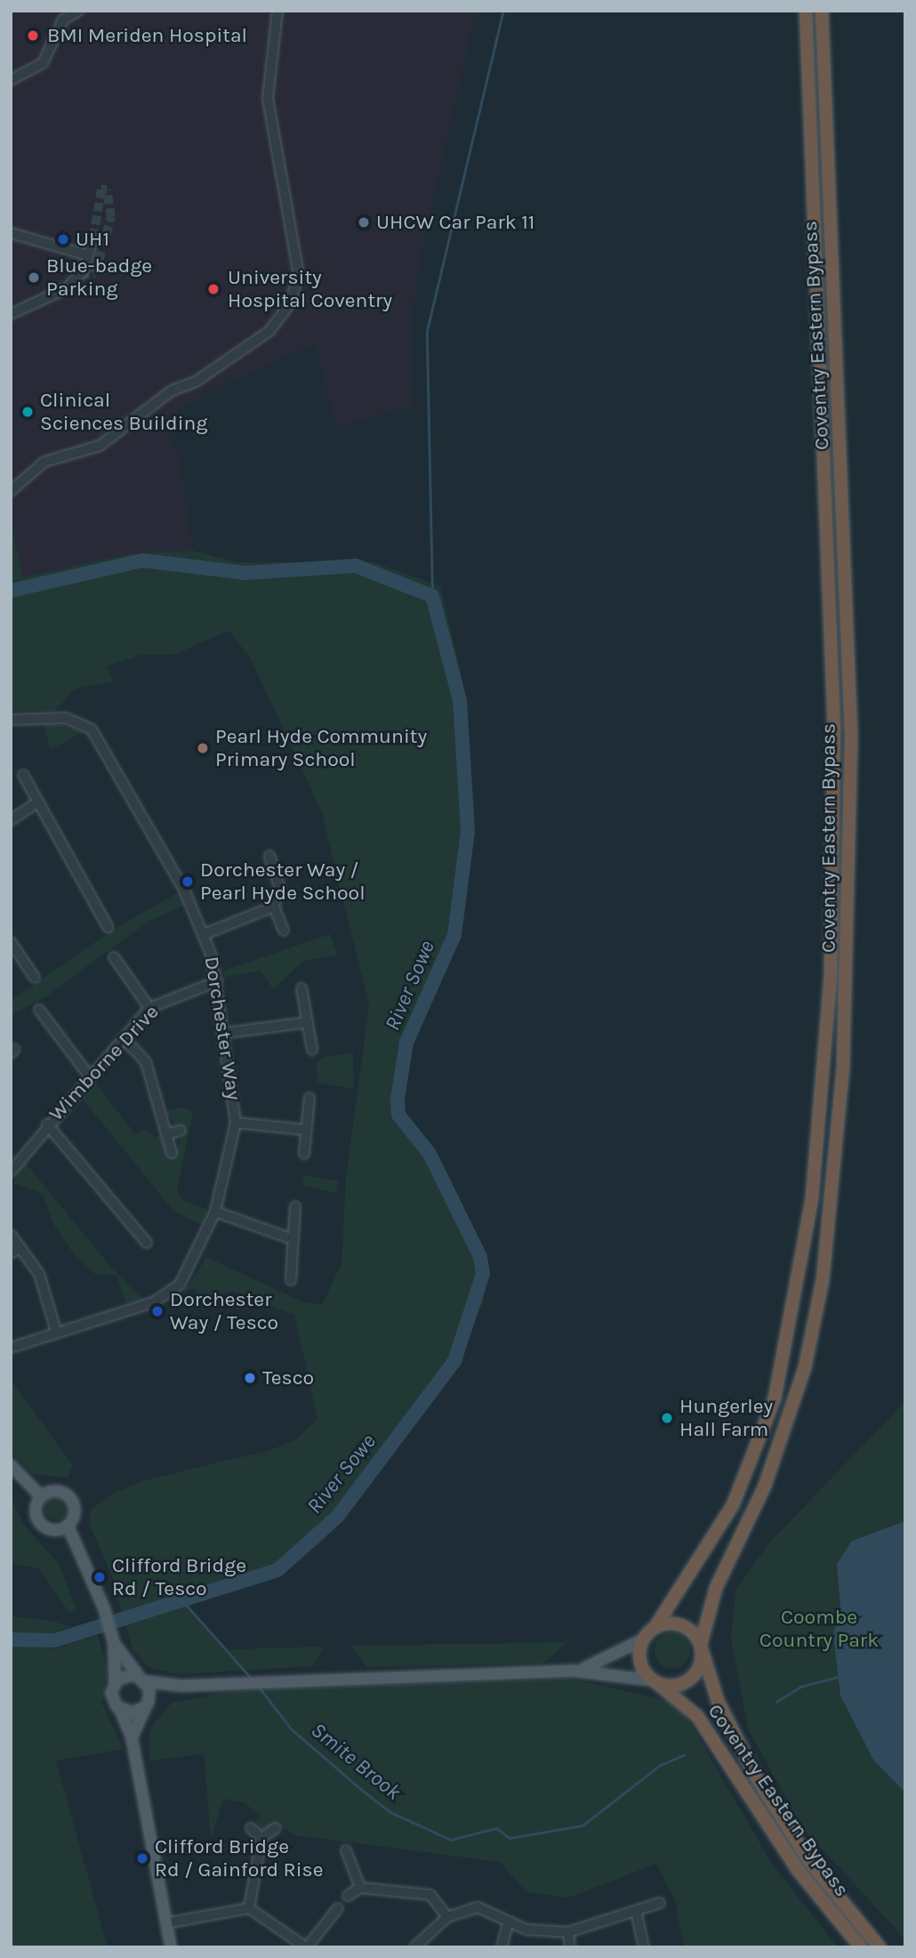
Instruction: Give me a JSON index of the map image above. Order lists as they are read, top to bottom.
{
  "streets": {
    "highway": ["Coventry Eastern Bypass"],
    "street": ["Dorchester Way", "Wimborne Drive"]
  },
  "crossings": [
    ["Dorchester Way", "Wimborne Drive"]
  ],
  "water": ["River Sowe", "Smite Brook"],
  "parks": ["Coombe Country Park"],
  "places": [
    "BMI Meriden Hospital",
    "UHCW Car Park 11",
    "UH1",
    "Blue-badge Parking",
    "University Hospital Coventry",
    "Clinical Sciences Building",
    "Pearl Hyde Community Primary School",
    "Dorchester Way / Pearl Hyde School",
    "Dorchester Way / Tesco",
    "Tesco",
    "Hungerley Hall Farm",
    "Clifford Bridge Rd / Tesco",
    "Clifford Bridge Rd / Gainford Rise"
  ]
}
